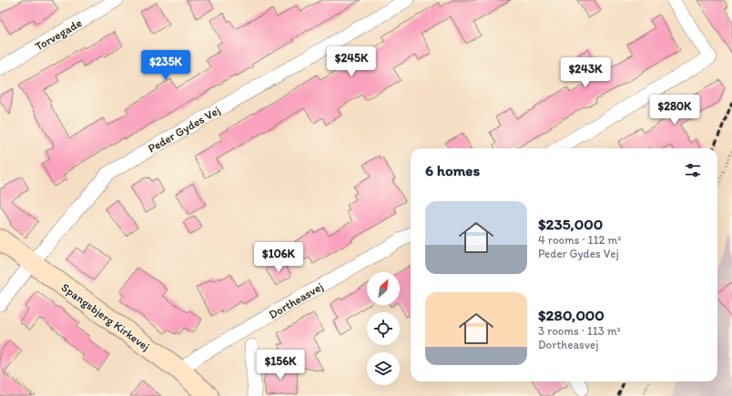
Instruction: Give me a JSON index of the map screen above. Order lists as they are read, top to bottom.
{
  "streets": {
    "street": [
      "Torvegade",
      "Peder Gydes Vej",
      "Dortheasvej",
      "Spangsbjerg Kirkevej"
    ]
  },
  "crossings": [
    ["Peder Gydes Vej", "Spangsbjerg Kirkevej"],
    ["Dortheasvej", "Spangsbjerg Kirkevej"]
  ],
  "north": "top right",
  "page": {
    "price": [
      "$245K",
      "$235K",
      "$243K",
      "$280K",
      "$106K",
      "$156K"
    ],
    "heading": "6 homes",
    "list": [
      {
        "name": "$235,000",
        "note": "4 rooms · 112 m² · Peder Gydes Vej"
      },
      {
        "name": "$280,000",
        "note": "3 rooms · 113 m² · Dortheasvej"
      }
    ]
  }
}
